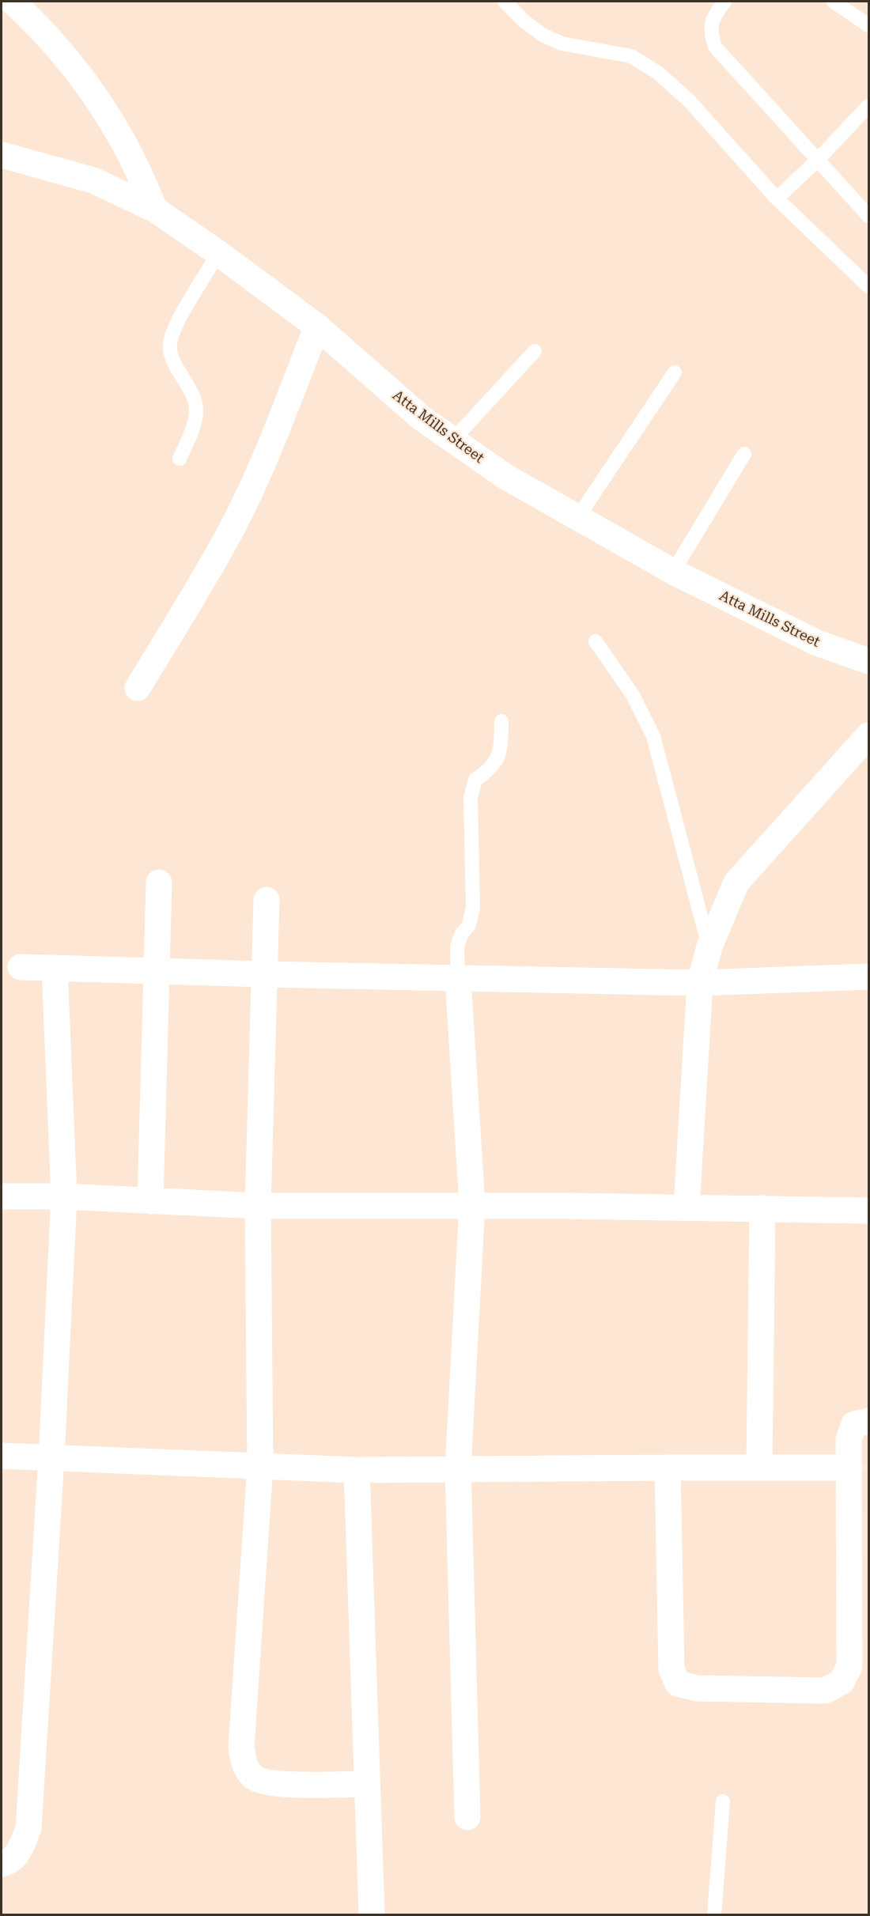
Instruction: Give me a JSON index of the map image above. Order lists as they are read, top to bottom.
{
  "streets": {
    "street": ["Atta Mills Street"]
  }
}
